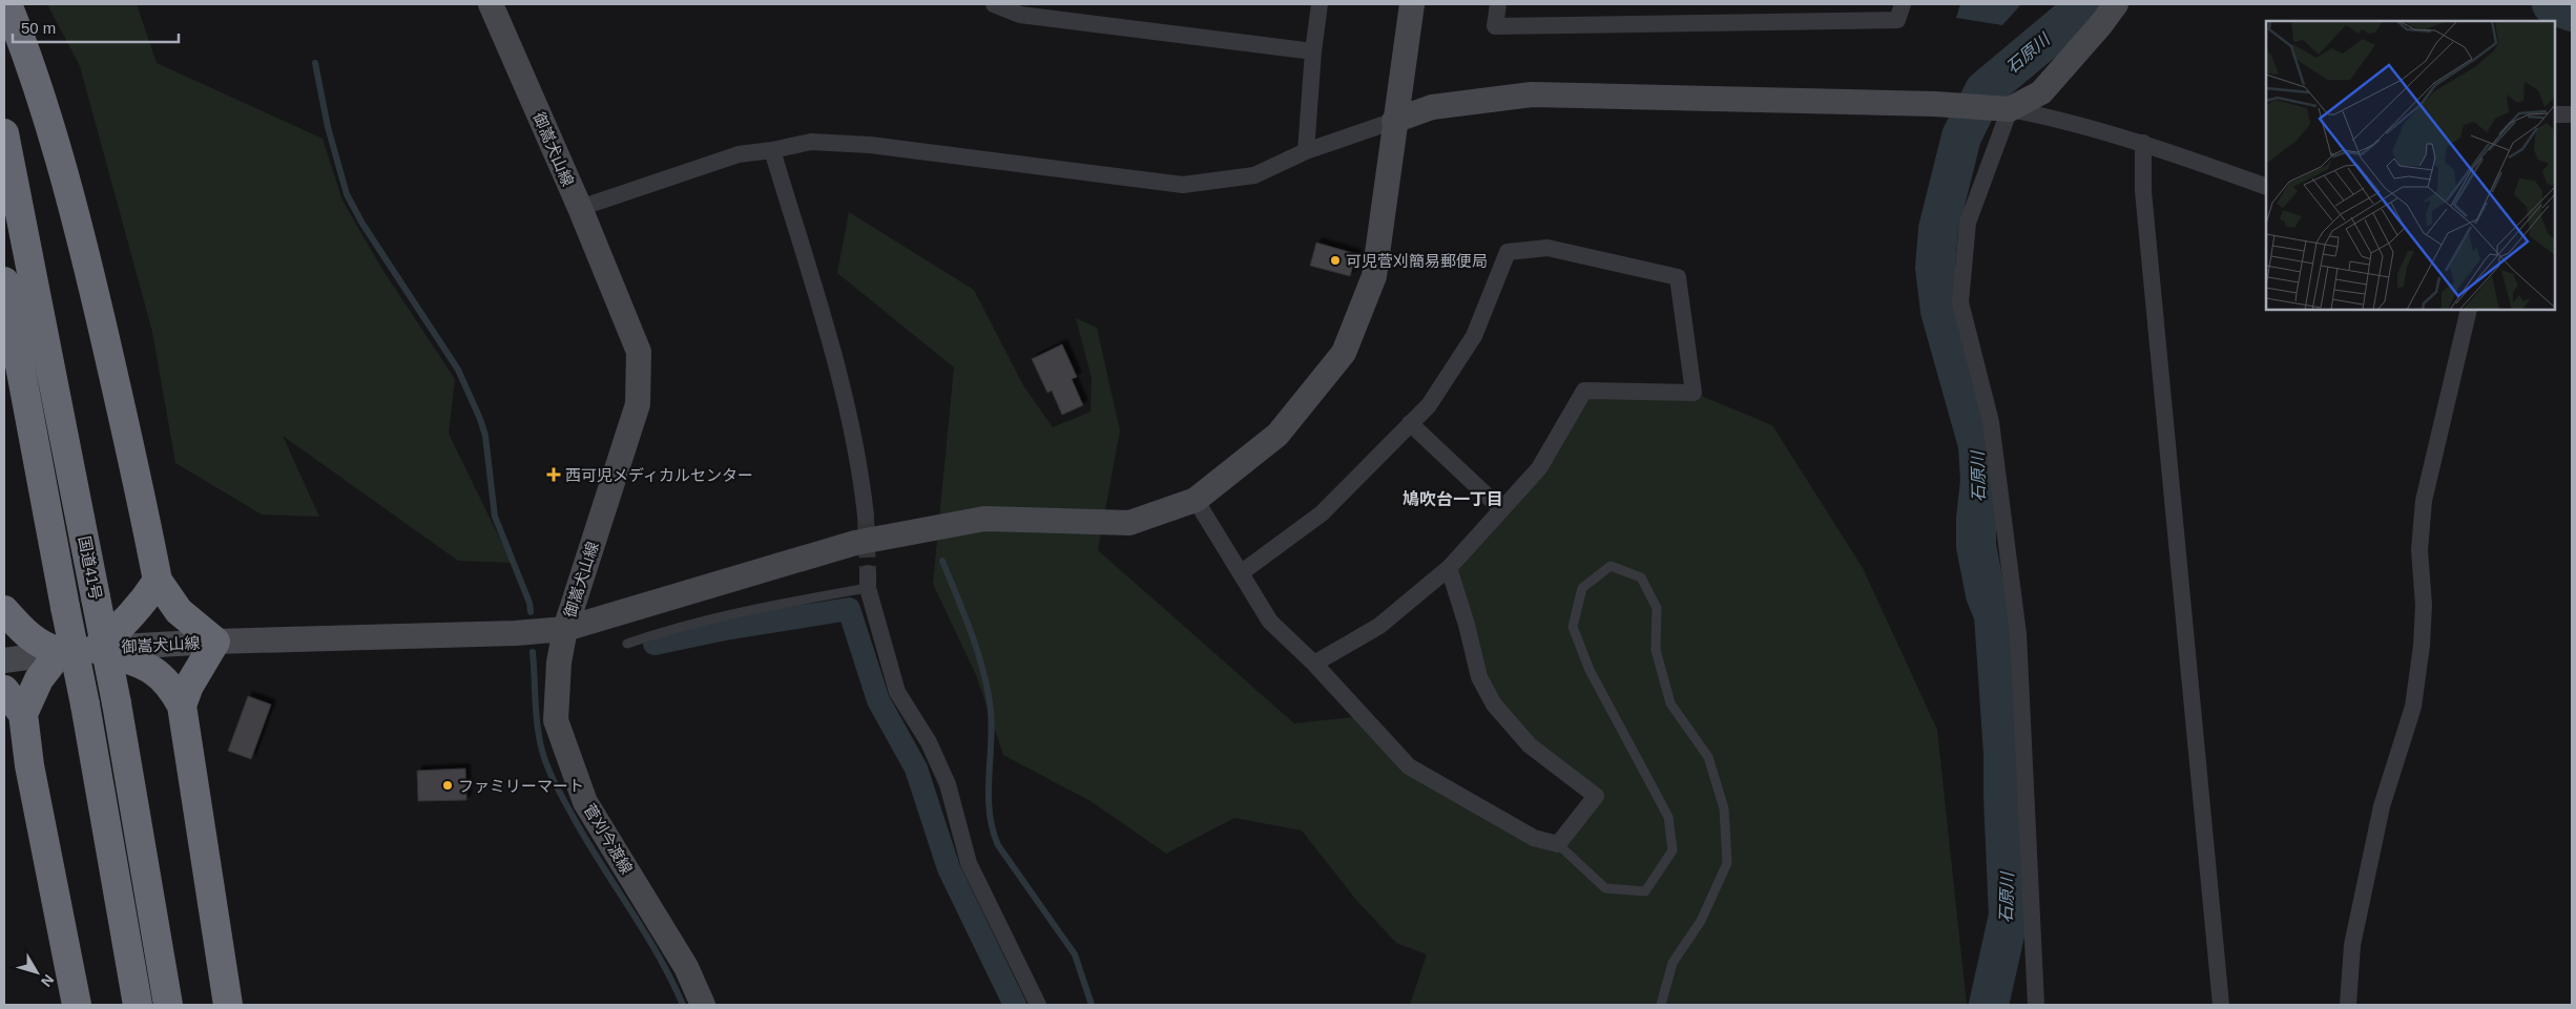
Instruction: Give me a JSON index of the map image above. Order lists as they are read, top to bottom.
{
  "streets": {
    "highway": ["国道41号"],
    "street": ["御嵩犬山線", "菅刈今渡線"]
  },
  "crossings": [
    ["御嵩犬山線", "菅刈今渡線"]
  ],
  "districts": ["鳩吹台一丁目"],
  "water": ["石原川"],
  "places": {
    "other": ["可児菅刈簡易郵便局", "ファミリーマート"],
    "health": ["西可児メディカルセンター"]
  },
  "scale_bar": "50 m",
  "north": "bottom right"
}
